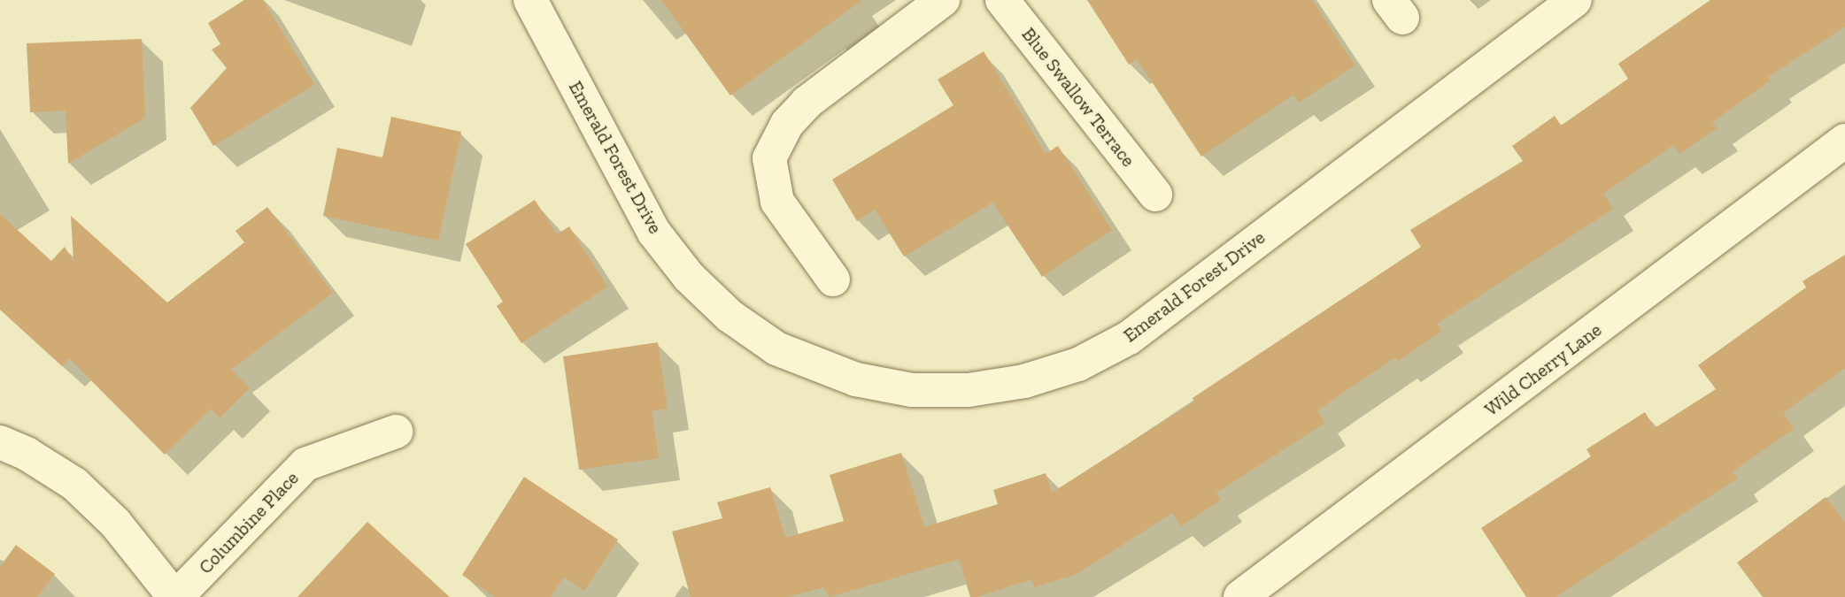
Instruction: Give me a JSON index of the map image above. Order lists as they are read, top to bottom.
{
  "streets": {
    "street": [
      "Blue Swallow Terrace",
      "Emerald Forest Drive",
      "Wild Cherry Lane",
      "Columbine Place"
    ]
  }
}
